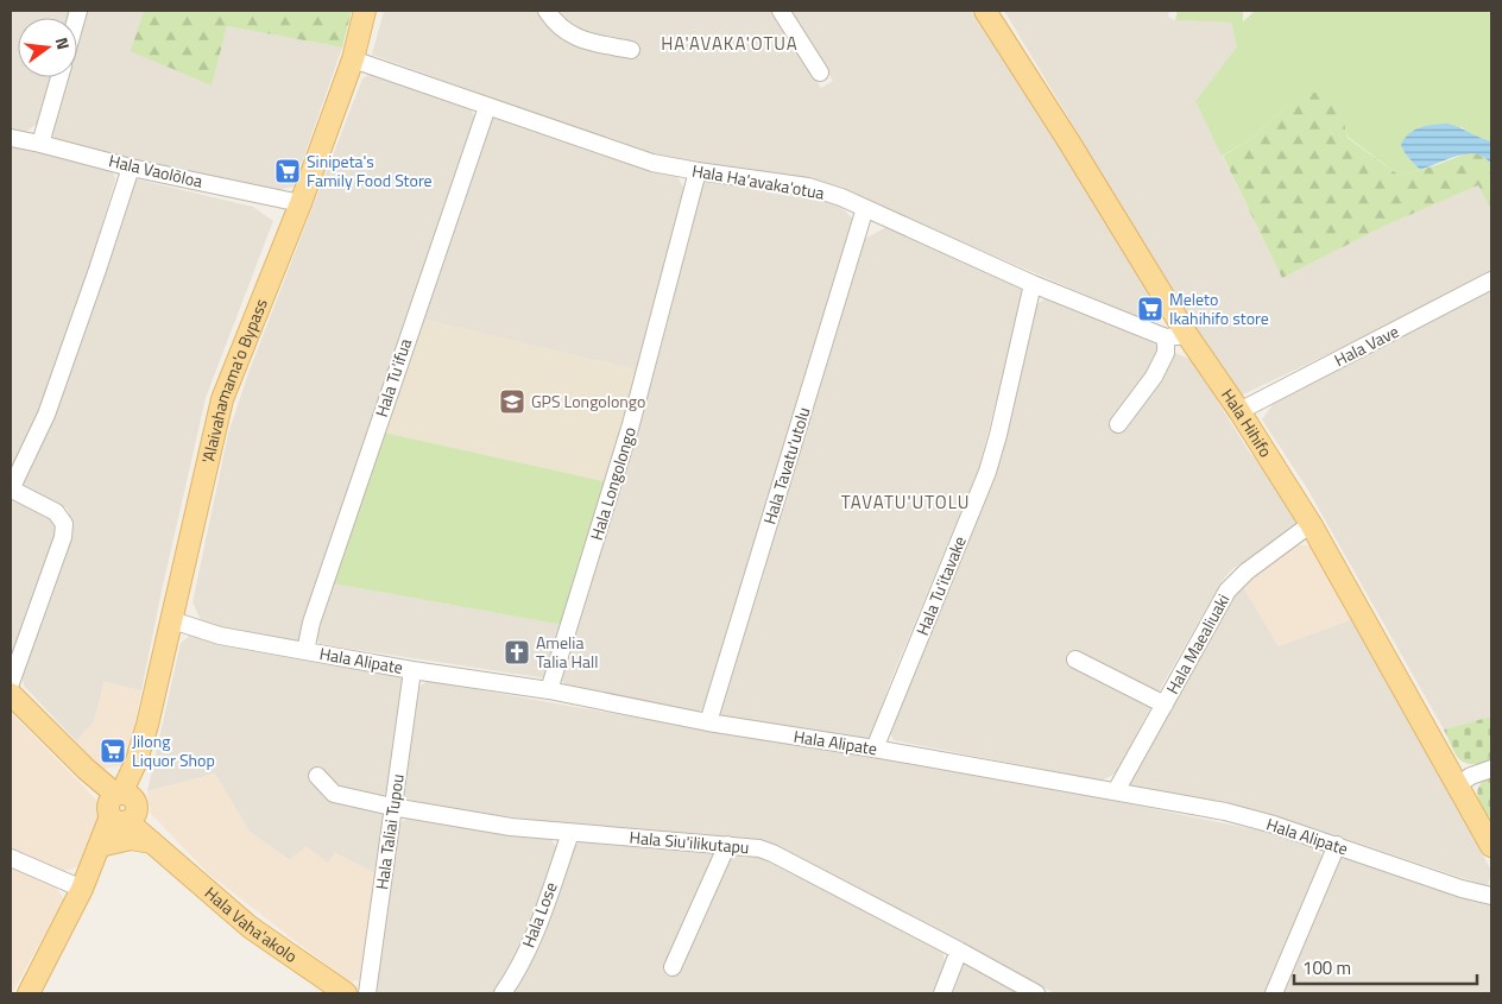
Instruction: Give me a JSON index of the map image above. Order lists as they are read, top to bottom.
{
  "streets": {
    "main road": ["'Alaivahamama'o Bypass", "Hala Hihifo", "Hala Vaha'akolo"],
    "street": [
      "Hala Vaolōloa",
      "Hala Ha'avaka'otua",
      "Hala Vave",
      "Hala Tu'ifua",
      "Hala Tavatu'utolu",
      "Hala Longolongo",
      "Hala Tu'itavake",
      "Hala Maealiuaki",
      "Hala Alipate",
      "Hala Taliai Tupou",
      "Hala Siu'ilikutapu",
      "Hala Lose"
    ]
  },
  "crossings": [
    ["Hala Vaolōloa", "'Alaivahamama'o Bypass"],
    ["Hala Ha'avaka'otua", "Hala Tu'ifua"],
    ["Hala Ha'avaka'otua", "'Alaivahamama'o Bypass"],
    ["Hala Ha'avaka'otua", "Hala Hihifo"],
    ["Hala Ha'avaka'otua", "Hala Tavatu'utolu"],
    ["Hala Ha'avaka'otua", "Hala Longolongo"],
    ["Hala Ha'avaka'otua", "Hala Tu'itavake"],
    ["Hala Vave", "Hala Hihifo"],
    ["Hala Tu'ifua", "Hala Alipate"],
    ["'Alaivahamama'o Bypass", "Hala Alipate"],
    ["'Alaivahamama'o Bypass", "Hala Vaha'akolo"],
    ["Hala Hihifo", "Hala Maealiuaki"],
    ["Hala Tavatu'utolu", "Hala Alipate"],
    ["Hala Longolongo", "Hala Alipate"],
    ["Hala Tu'itavake", "Hala Alipate"],
    ["Hala Maealiuaki", "Hala Alipate"],
    ["Hala Alipate", "Hala Taliai Tupou"],
    ["Hala Taliai Tupou", "Hala Siu'ilikutapu"],
    ["Hala Siu'ilikutapu", "Hala Lose"]
  ],
  "districts": ["HA'AVAKA'OTUA", "TAVATU'UTOLU"],
  "places": {
    "supermarket": ["Sinipeta's Family Food Store", "Meleto Ikahihifo store", "Jilong Liquor Shop"],
    "school or university": ["GPS Longolongo"],
    "church": ["Amelia Talia Hall"]
  },
  "scale_bar": "100 m",
  "north": "right"
}
